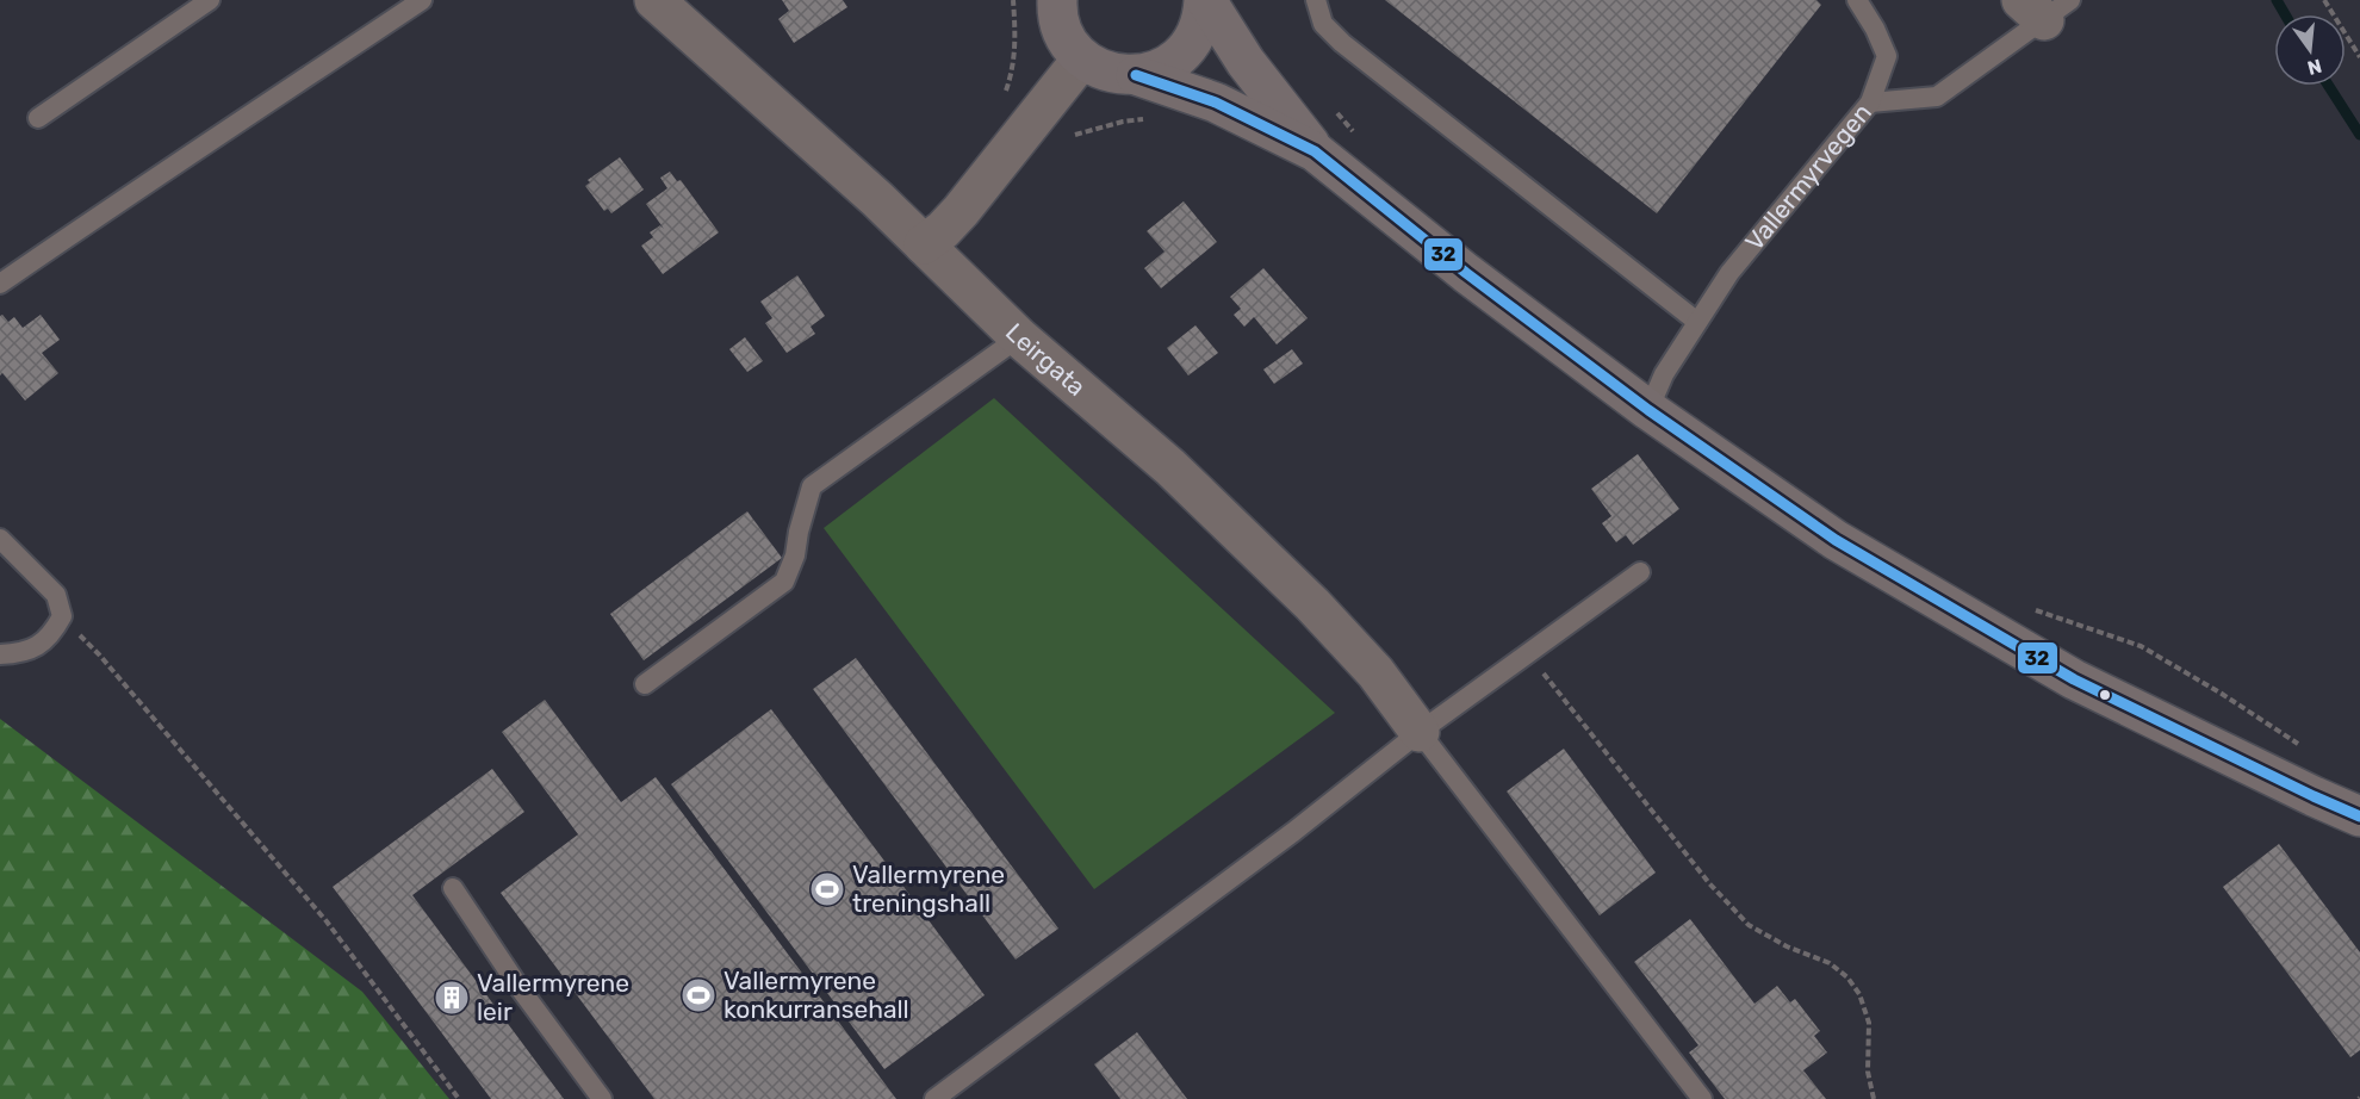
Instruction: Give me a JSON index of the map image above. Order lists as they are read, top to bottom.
{
  "streets": {
    "street": ["Leirgata"],
    "lane": ["Vallermyrvegen"]
  },
  "places": {
    "sports": ["Vallermyrene treningshall", "Vallermyrene konkurransehall"],
    "building": ["Vallermyrene leir"]
  },
  "lines": ["transit line 32"],
  "north": "bottom"
}
